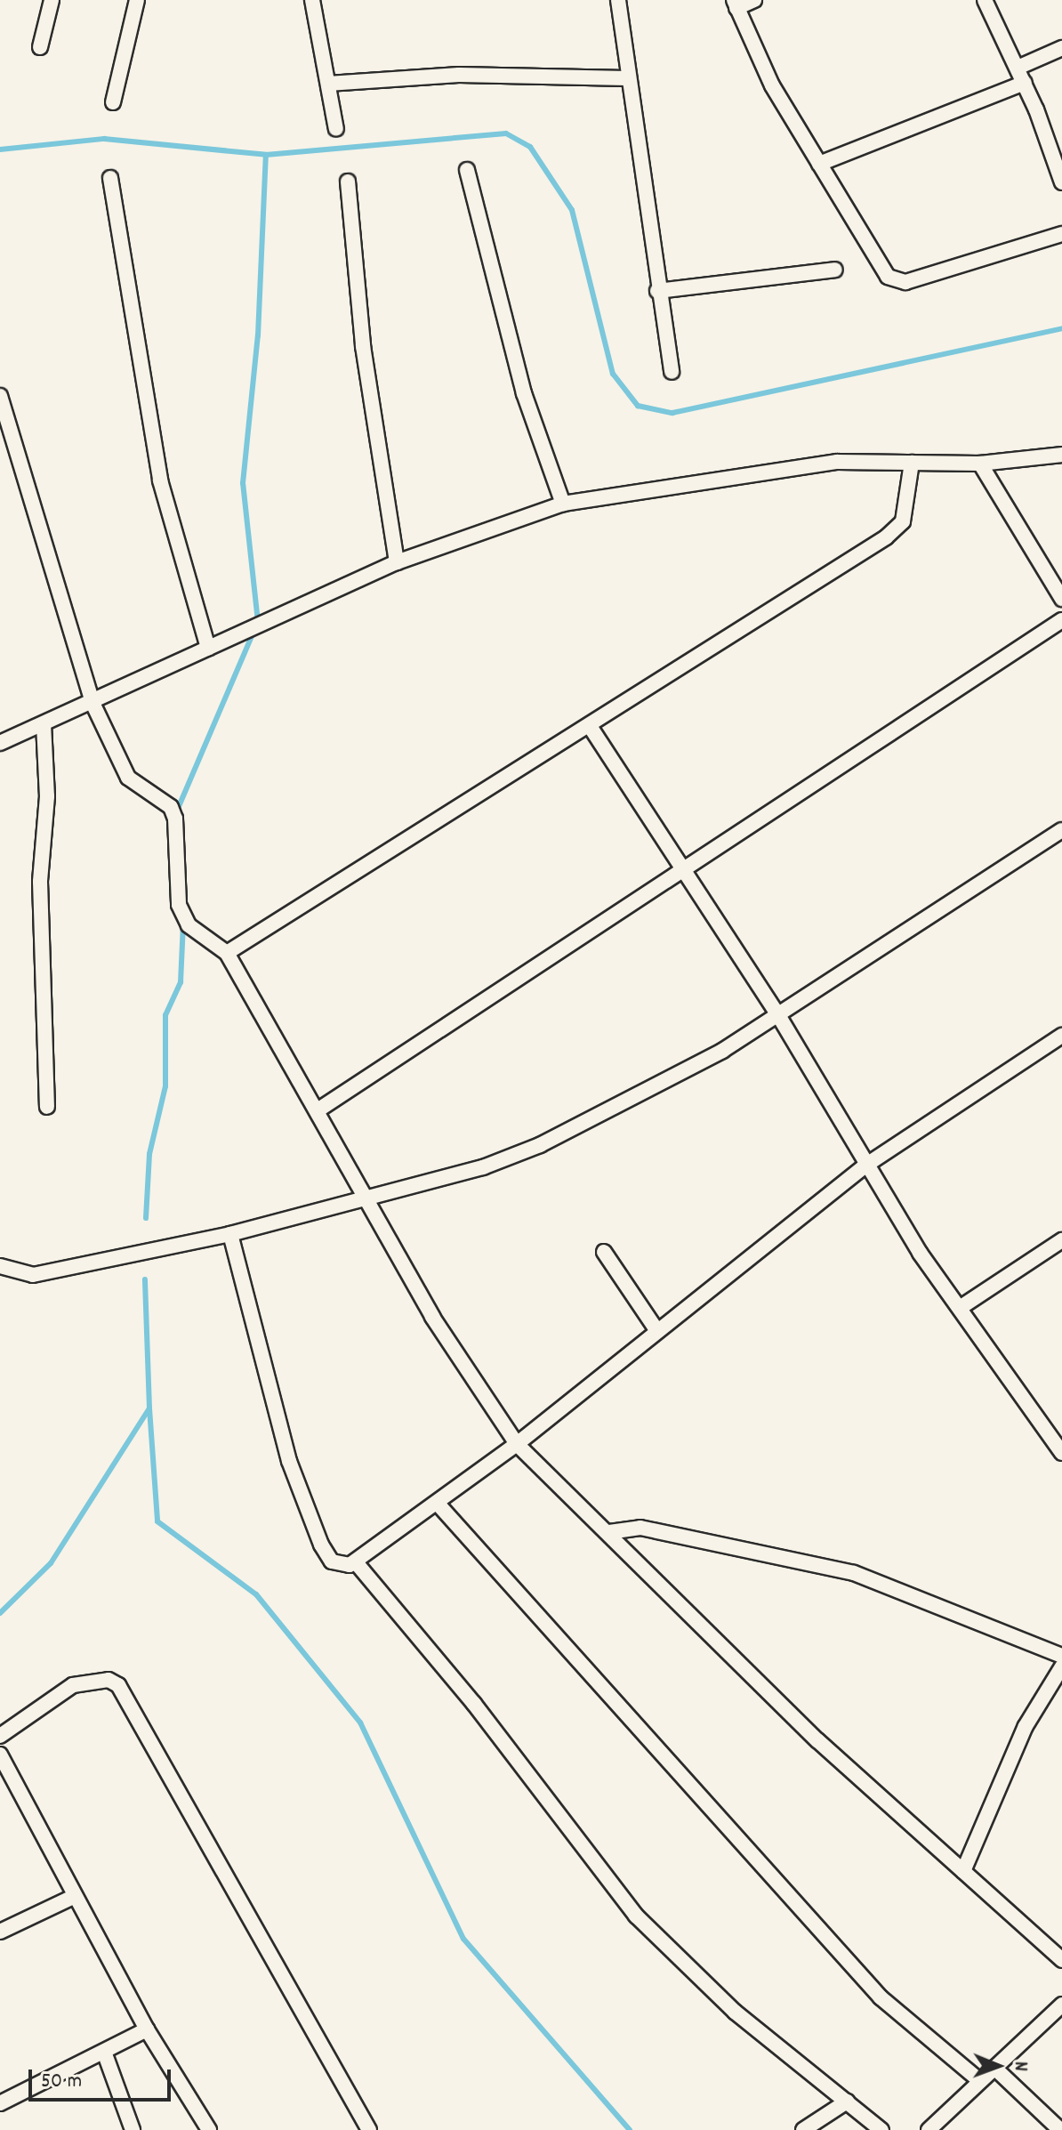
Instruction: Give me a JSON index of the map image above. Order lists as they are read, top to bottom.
{
  "scale_bar": "50 m",
  "north": "right"
}
